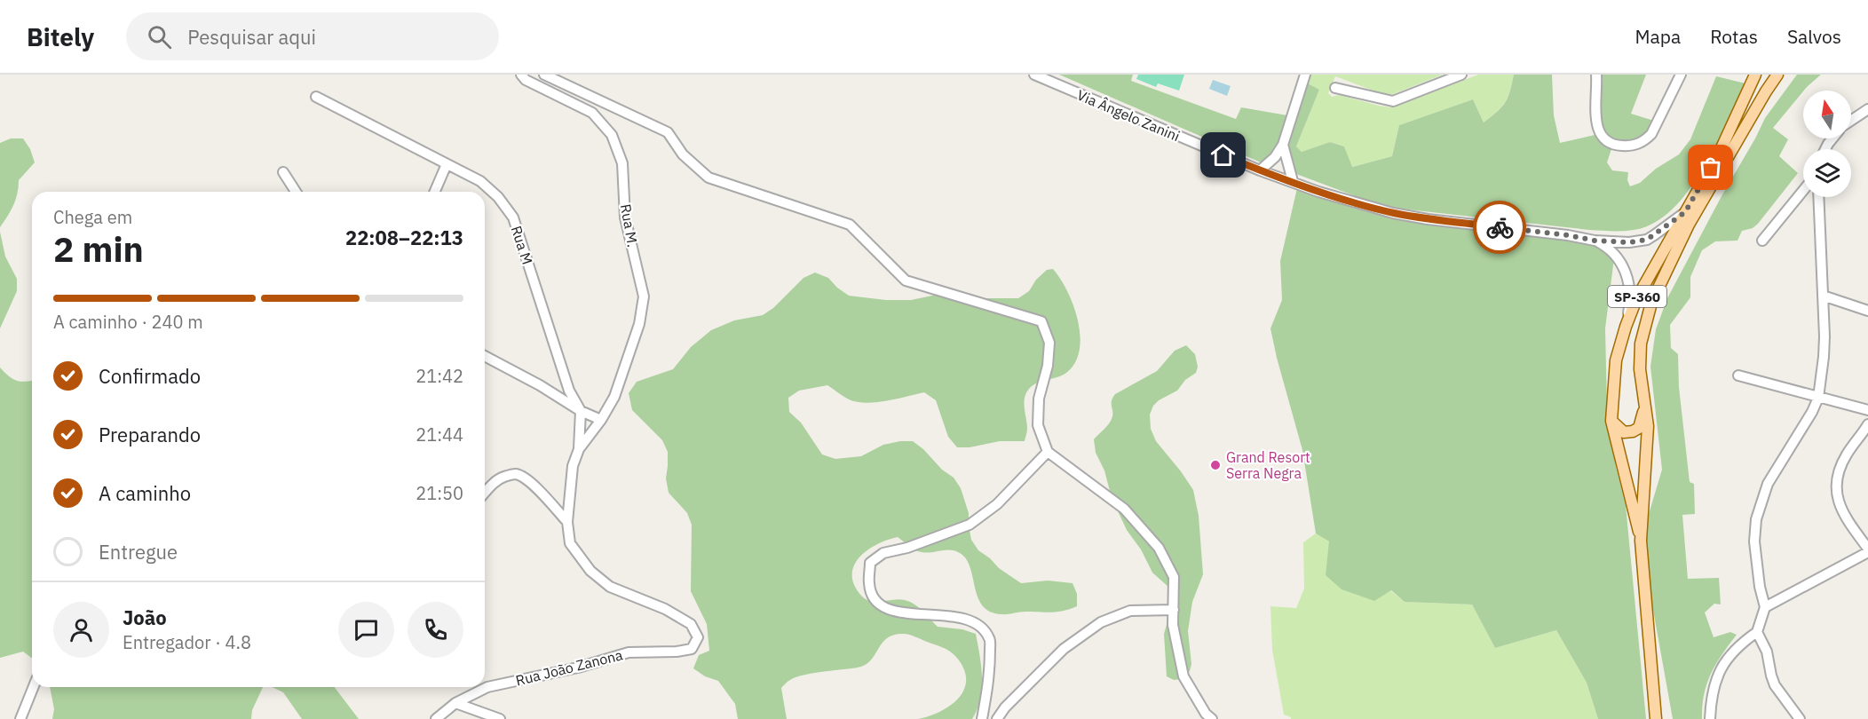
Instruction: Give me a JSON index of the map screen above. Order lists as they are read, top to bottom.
{
  "streets": {
    "main road": ["SP-360"],
    "street": [
      "Via Ângelo Zanini",
      "Rua M.",
      "Rua M",
      "Rua João Zanona"
    ]
  },
  "crossings": [
    ["Via Ângelo Zanini", "SP-360"],
    ["Rua M.", "Rua João Zanona"]
  ],
  "places": ["Grand Resort Serra Negra"],
  "north": "top",
  "page": {
    "header": "Bitely",
    "search": "Pesquisar aqui",
    "nav": ["Mapa", "Rotas", "Salvos"],
    "heading": ["2 min", "Chega em", "22:08–22:13"],
    "panel": ["João", "Entregador · 4.8"],
    "bar": "A caminho · 240 m",
    "list": [
      ["Confirmado", "21:42"],
      ["Preparando", "21:44"],
      ["A caminho", "21:50"],
      "Entregue"
    ]
  }
}
